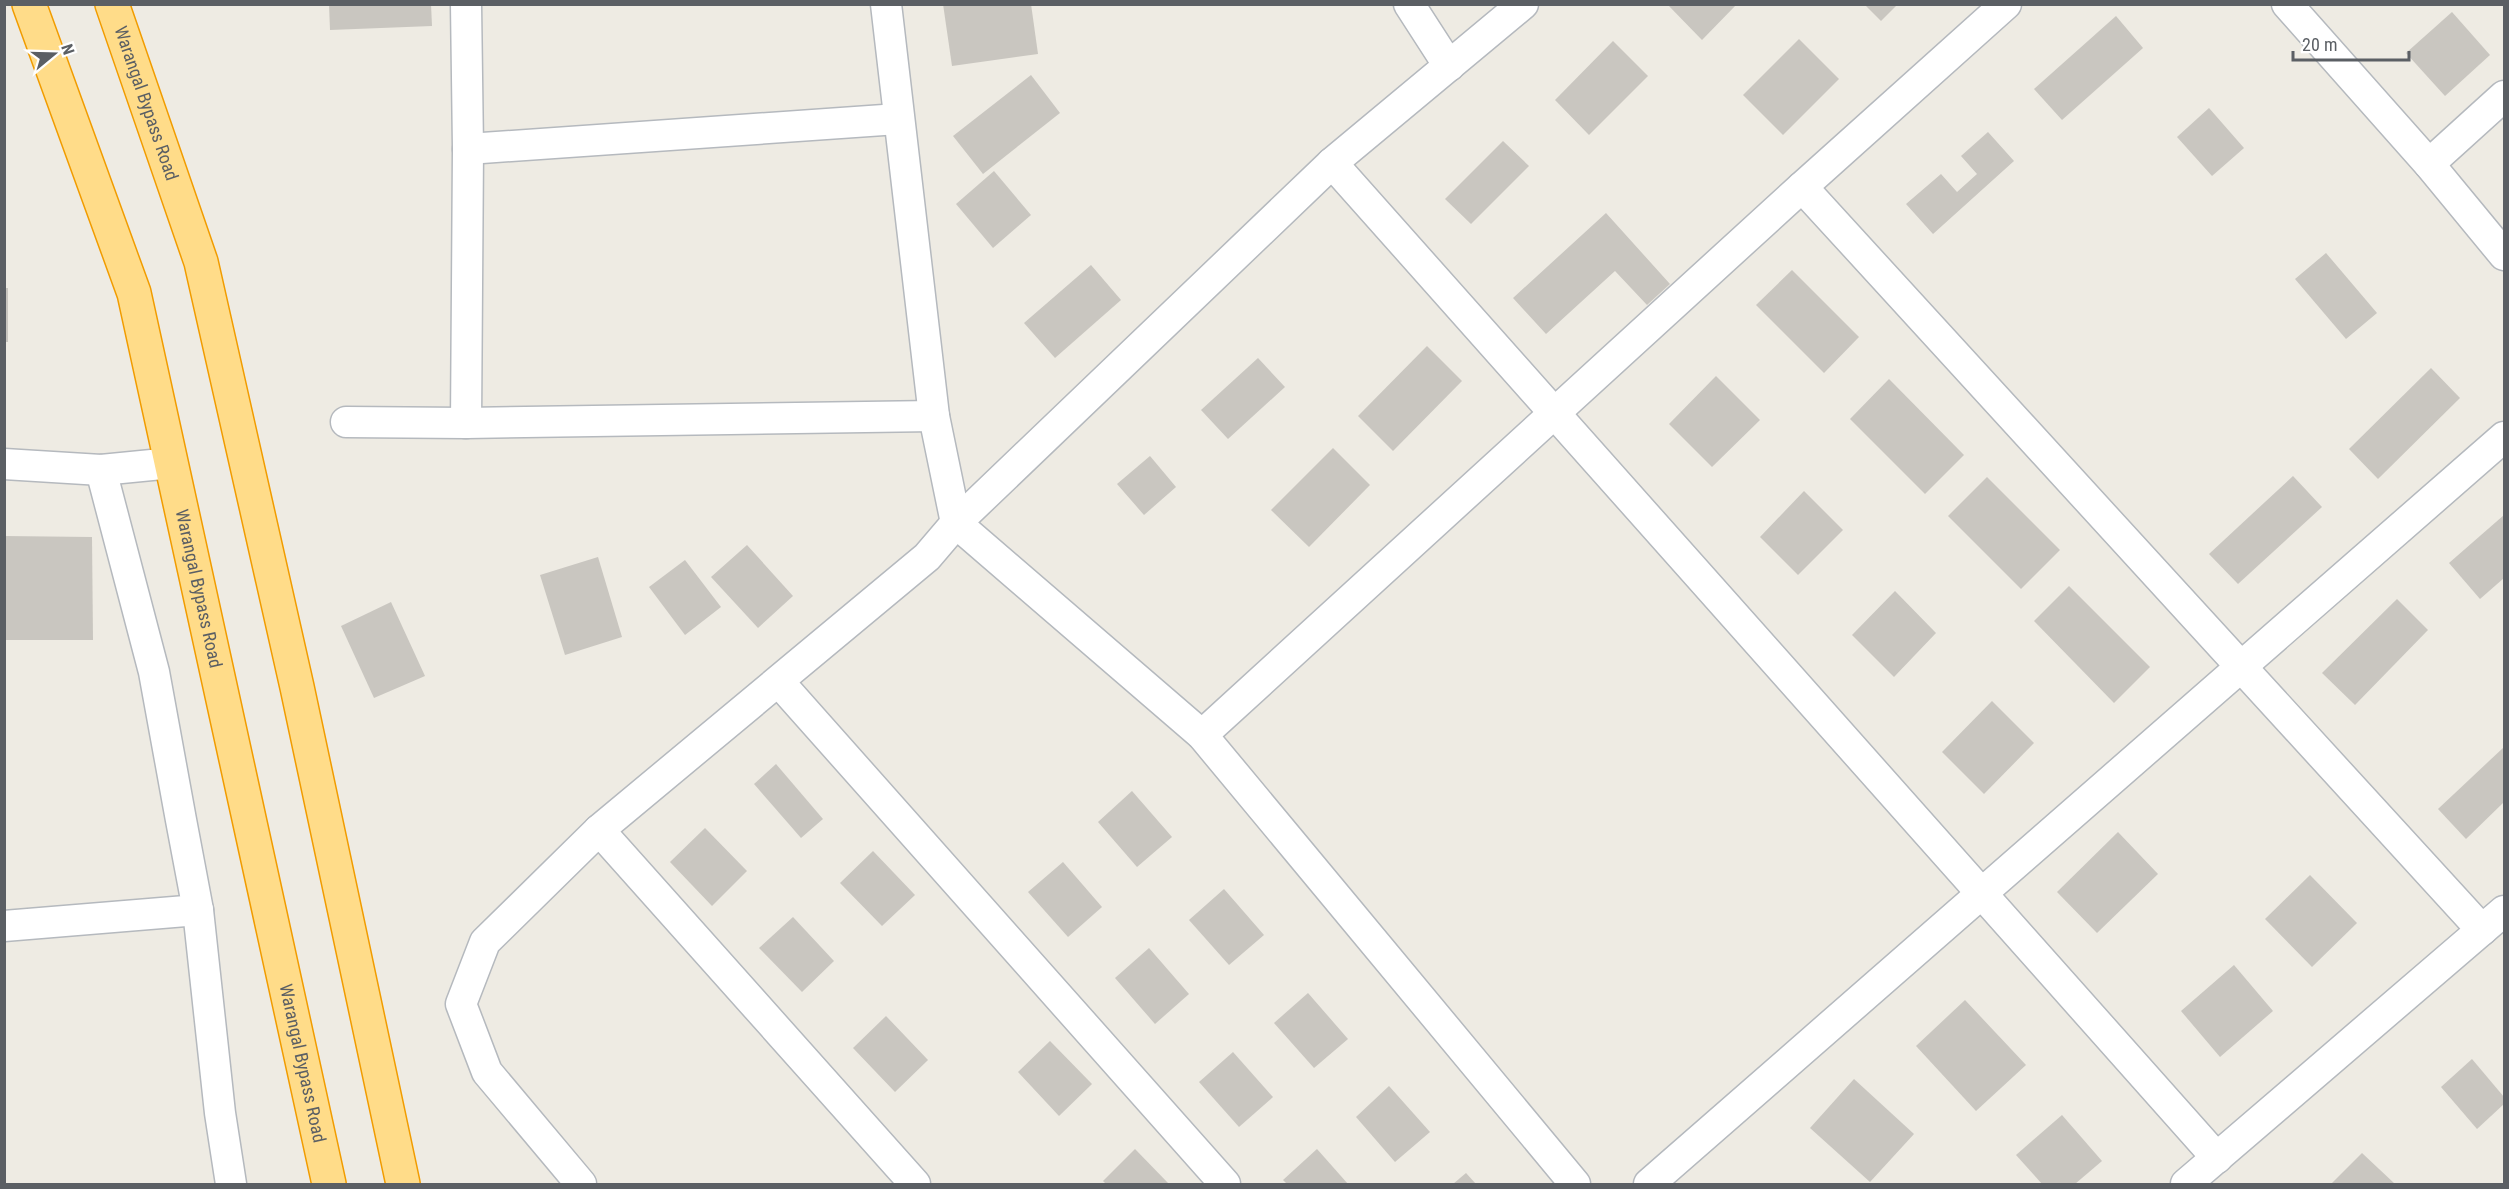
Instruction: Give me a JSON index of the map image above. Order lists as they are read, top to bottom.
{
  "streets": {
    "highway": ["Warangal Bypass Road"]
  },
  "scale_bar": "20 m",
  "north": "right"
}
